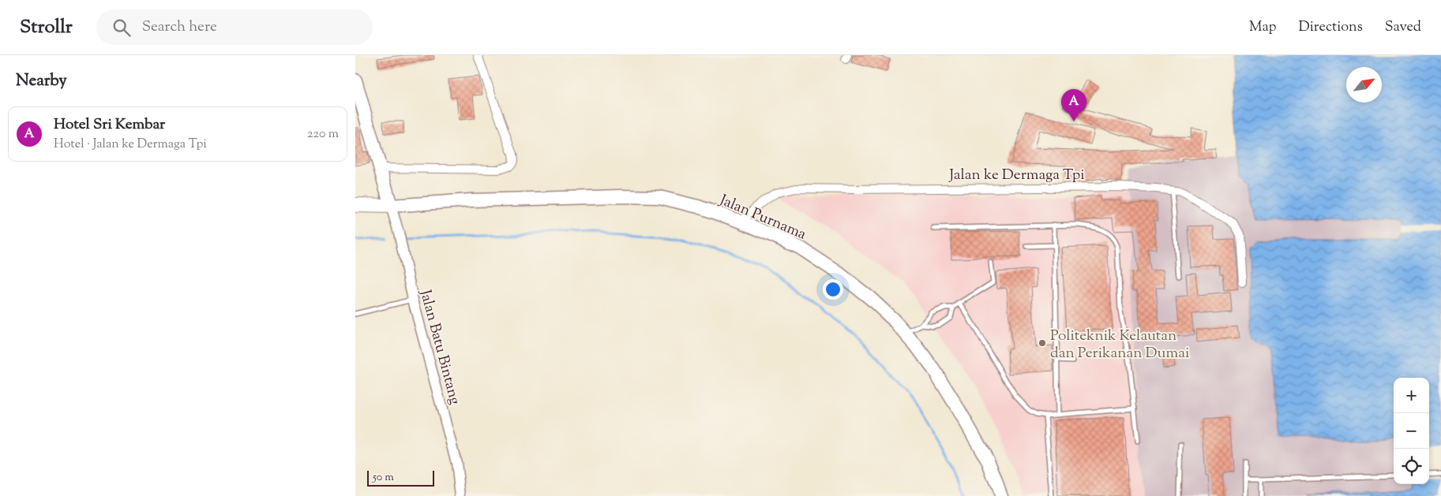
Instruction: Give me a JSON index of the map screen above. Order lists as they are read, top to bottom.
{
  "streets": {
    "main road": ["Jalan Purnama"],
    "street": ["Jalan ke Dermaga Tpi", "Jalan Batu Bintang"]
  },
  "crossings": [
    ["Jalan ke Dermaga Tpi", "Jalan Purnama"],
    ["Jalan Purnama", "Jalan Batu Bintang"]
  ],
  "places": ["Politeknik Kelautan dan Perikanan Dumai"],
  "scale_bar": "50 m",
  "north": "top right",
  "page": {
    "header": "Strollr",
    "search": "Search here",
    "nav": ["Map", "Directions", "Saved"],
    "heading": "Nearby",
    "pins": "A",
    "list": [
      {
        "mark": "A",
        "name": "Hotel Sri Kembar",
        "note": "Hotel · Jalan ke Dermaga Tpi",
        "value": "220 m"
      }
    ],
    "map_buttons": ["+", "−"],
    "scale": "50 m"
  }
}
